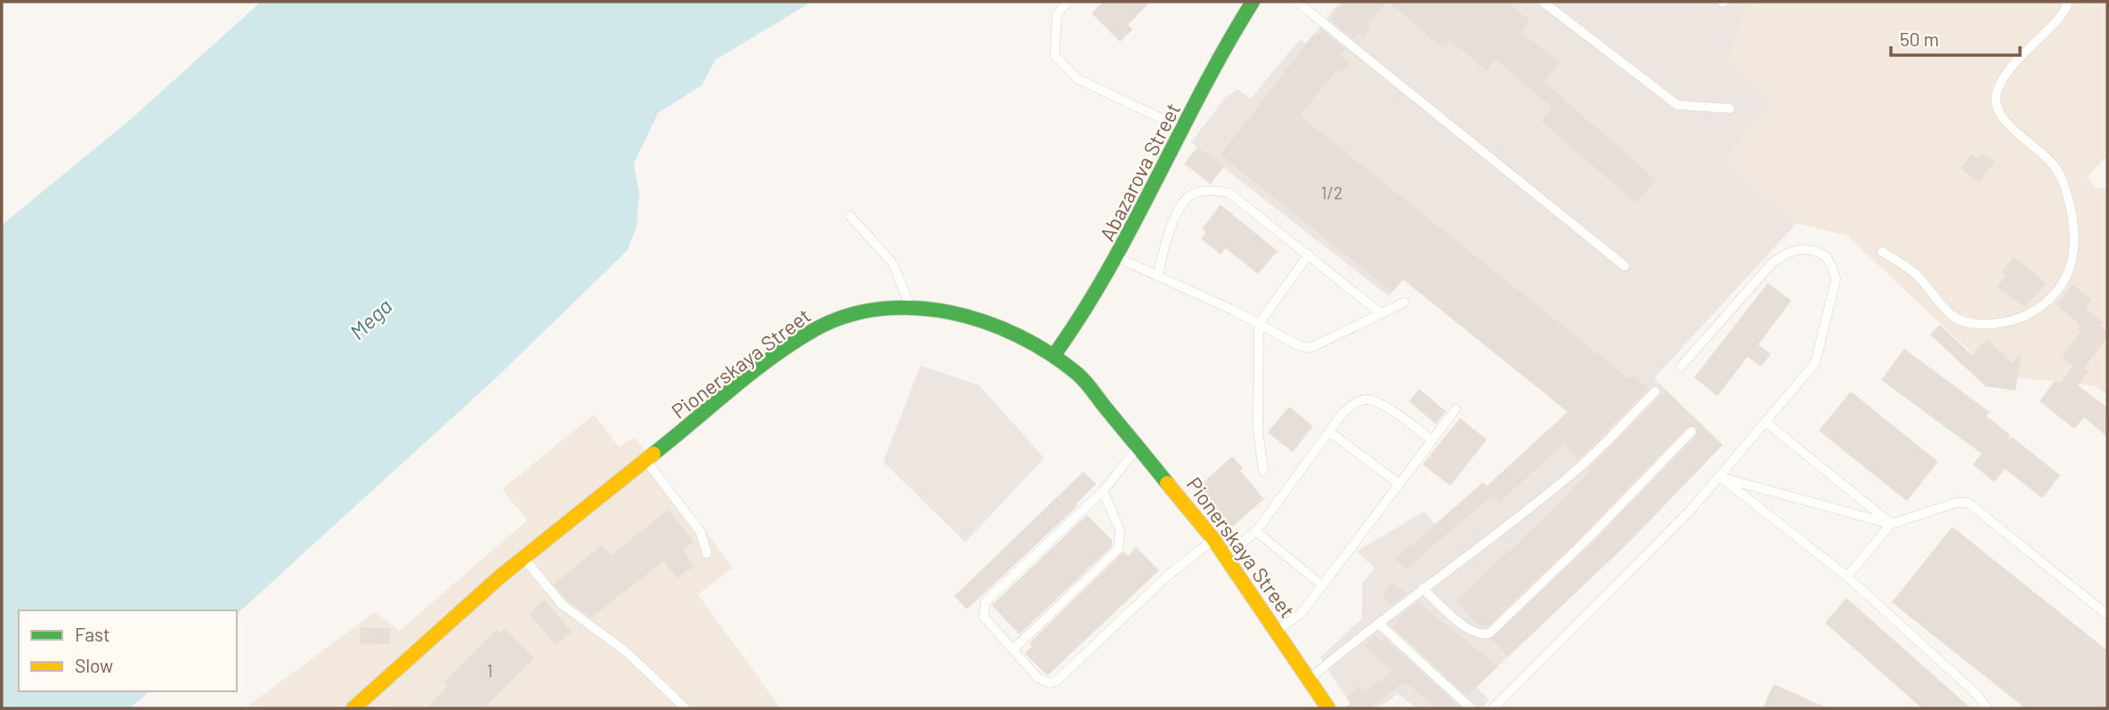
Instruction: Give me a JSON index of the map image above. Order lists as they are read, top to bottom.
{
  "streets": {
    "street": ["Abazarova Street", "Pionerskaya Street"]
  },
  "crossings": [
    ["Abazarova Street", "Pionerskaya Street"]
  ],
  "water": ["Mega"],
  "house_numbers": ["1/2", "1"],
  "legend": ["Fast", "Slow"],
  "scale_bar": "50 m"
}
